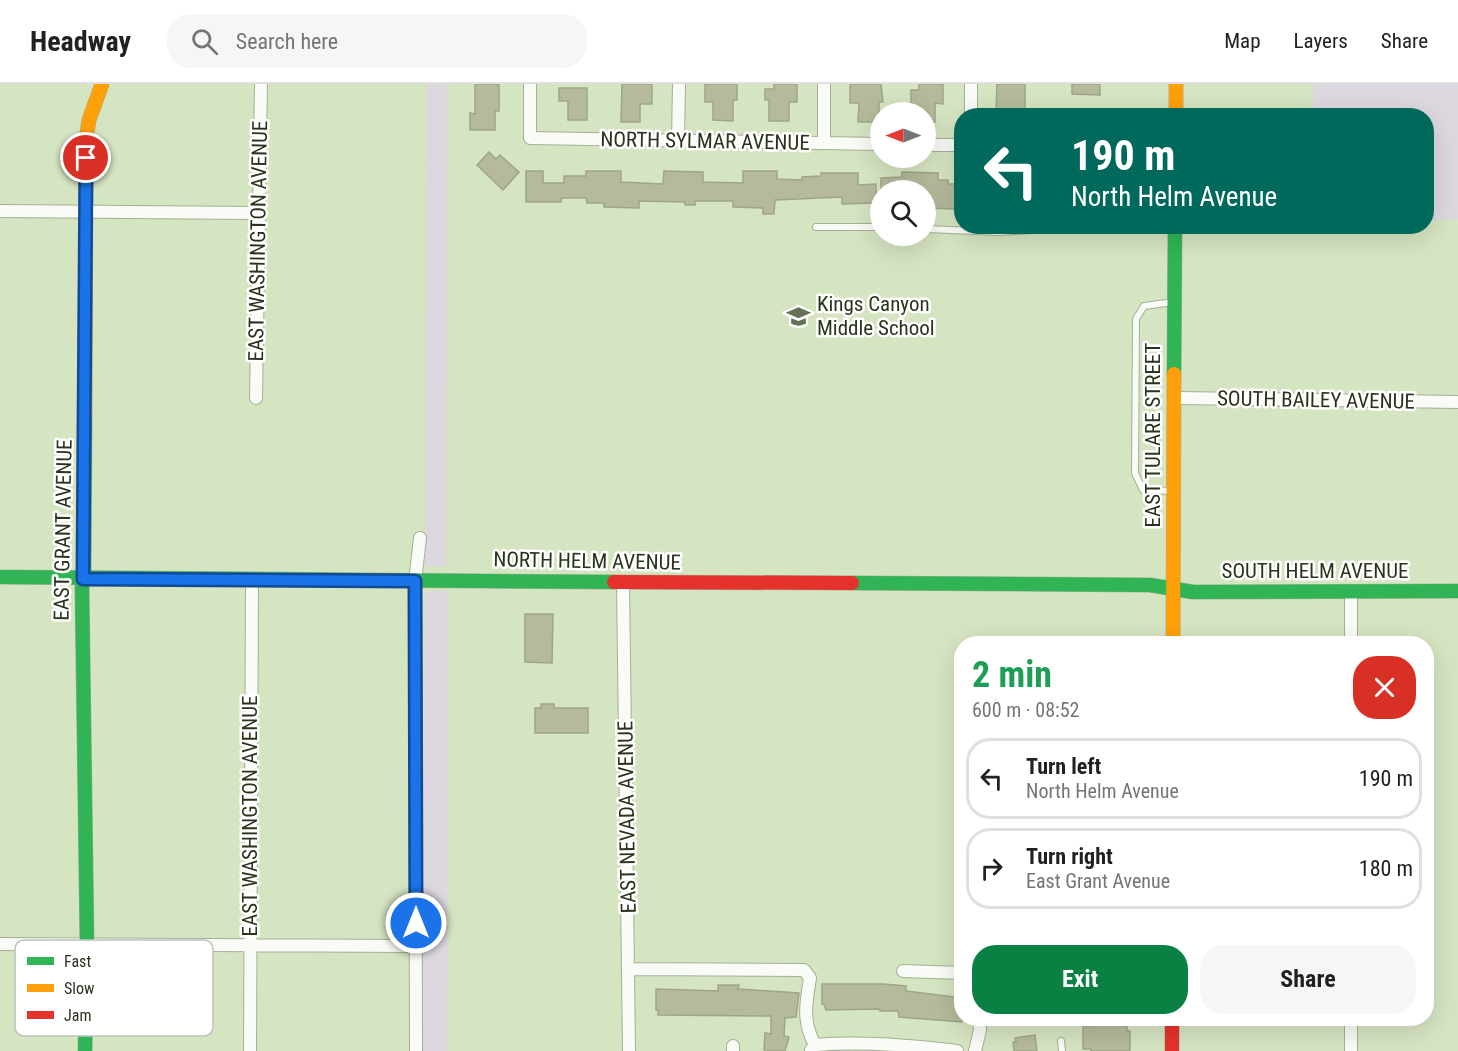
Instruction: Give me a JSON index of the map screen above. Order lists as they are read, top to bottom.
{
  "streets": {
    "street": [
      "NORTH SYLMAR AVENUE",
      "EAST WASHINGTON AVENUE",
      "SOUTH BAILEY AVENUE",
      "EAST TULARE STREET",
      "EAST GRANT AVENUE",
      "NORTH HELM AVENUE",
      "SOUTH HELM AVENUE",
      "EAST NEVADA AVENUE"
    ]
  },
  "crossings": [
    ["EAST WASHINGTON AVENUE", "NORTH HELM AVENUE"],
    ["SOUTH BAILEY AVENUE", "EAST TULARE STREET"],
    ["EAST TULARE STREET", "NORTH HELM AVENUE"],
    ["EAST TULARE STREET", "SOUTH HELM AVENUE"],
    ["EAST GRANT AVENUE", "NORTH HELM AVENUE"],
    ["NORTH HELM AVENUE", "SOUTH HELM AVENUE"],
    ["NORTH HELM AVENUE", "EAST NEVADA AVENUE"]
  ],
  "places": {
    "school or university": ["Kings Canyon Middle School"]
  },
  "legend": ["Fast", "Slow", "Jam"],
  "north": "left",
  "page": {
    "header": "Headway",
    "search": "Search here",
    "nav": ["Map", "Layers", "Share"],
    "turn": ["190 m", "North Helm Avenue"],
    "heading": ["2 min", "600 m · 08:52"],
    "list": [
      {
        "name": "Turn left",
        "note": "North Helm Avenue",
        "value": "190 m"
      },
      {
        "name": "Turn right",
        "note": "East Grant Avenue",
        "value": "180 m"
      }
    ],
    "buttons": ["Exit", "Share"]
  }
}
